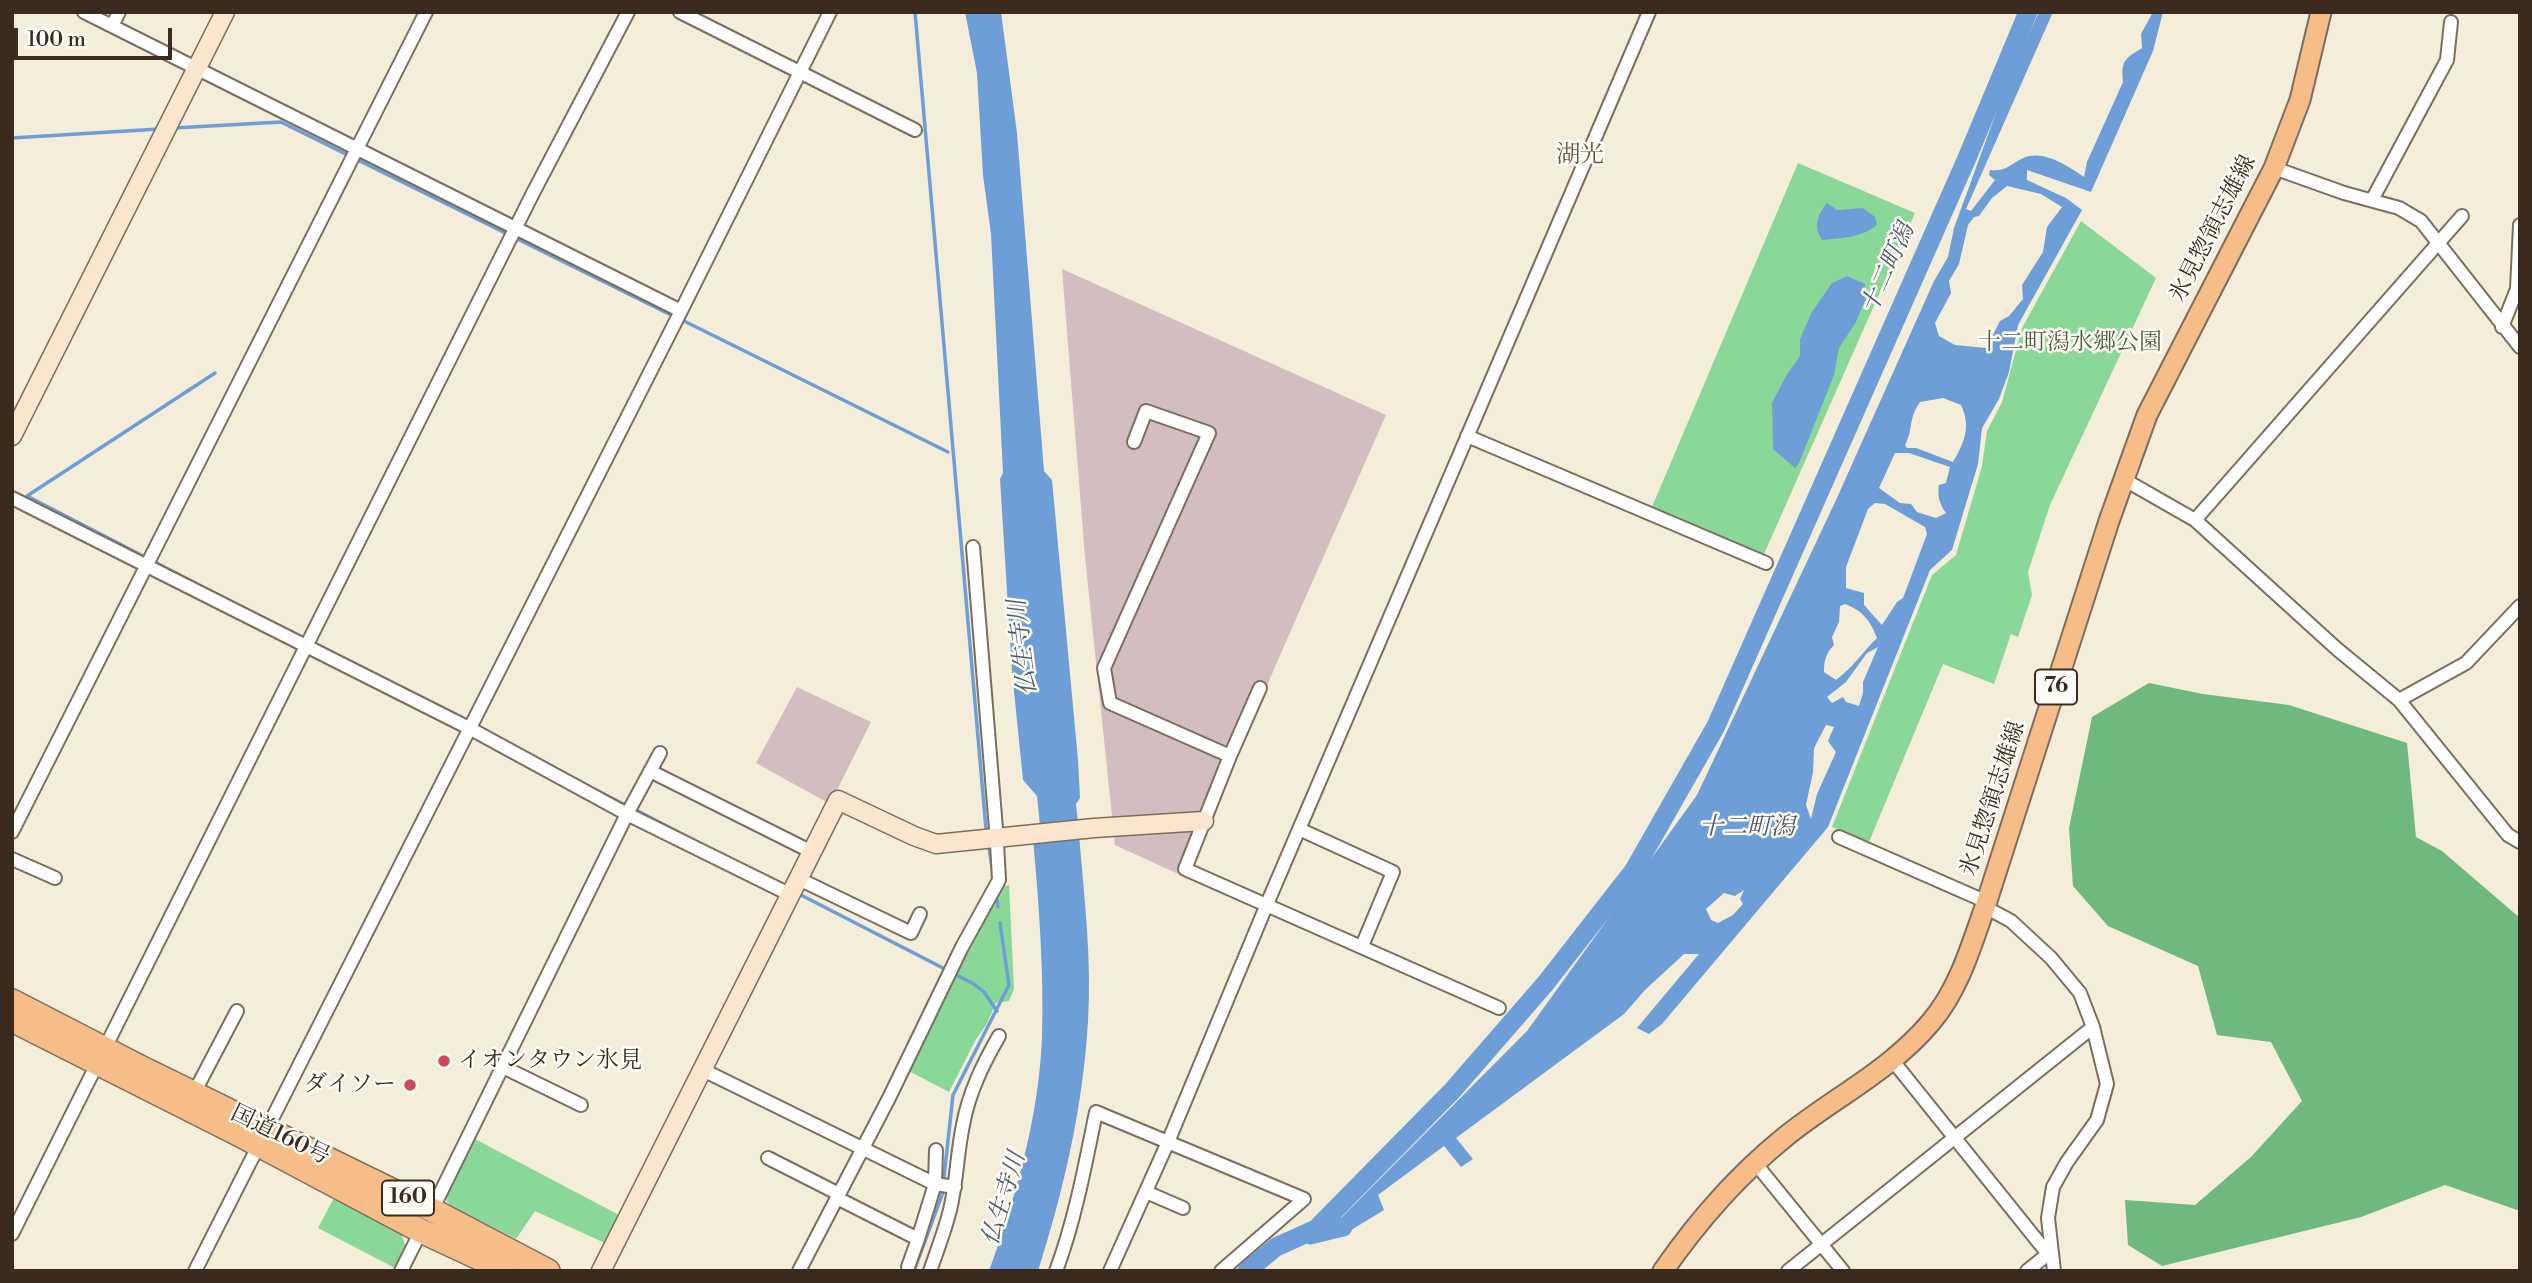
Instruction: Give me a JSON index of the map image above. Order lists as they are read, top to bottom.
{
  "streets": {
    "highway": ["国道160号", "160"],
    "main road": ["氷見惣領志雄線", "76"]
  },
  "districts": ["湖光"],
  "water": ["十二町潟", "仏生寺川"],
  "parks": ["十二町潟水郷公園"],
  "places": ["イオンタウン氷見", "ダイソー"],
  "scale_bar": "100 m"
}
